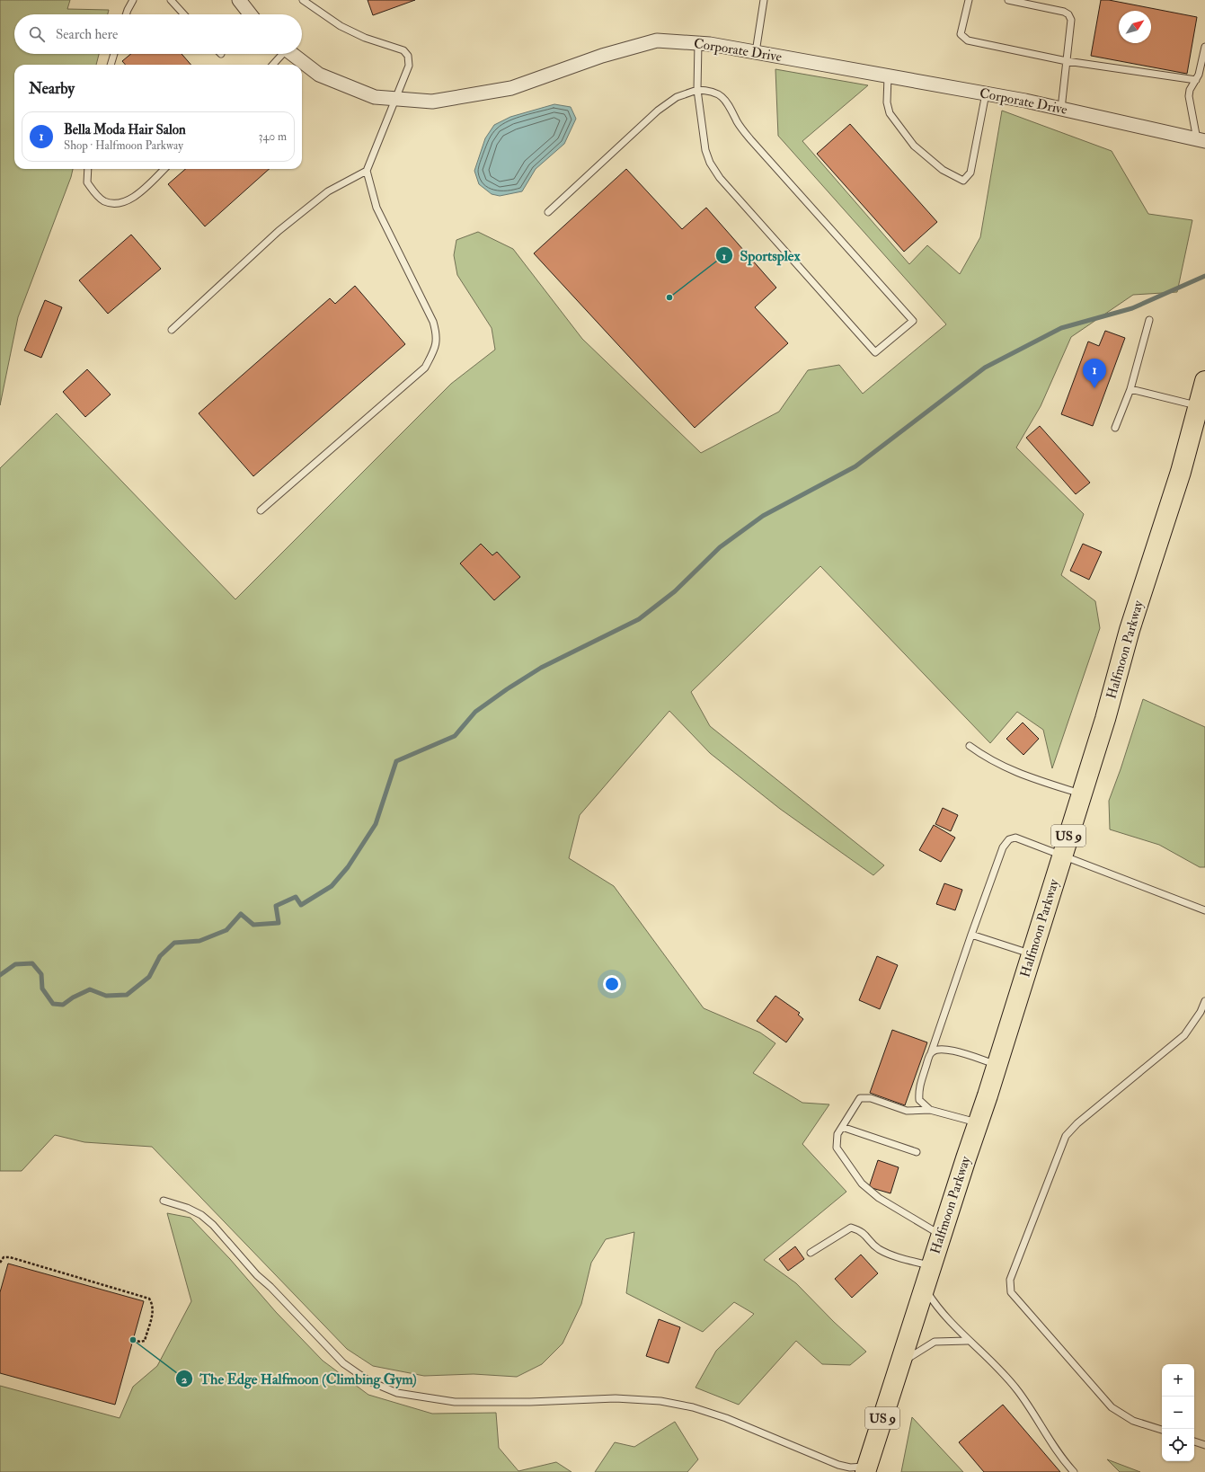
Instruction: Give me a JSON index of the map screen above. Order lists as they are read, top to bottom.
{
  "streets": {
    "main road": ["Halfmoon Parkway", "US 9"],
    "street": ["Corporate Drive"]
  },
  "places": ["Sportsplex", "The Edge Halfmoon (Climbing Gym)"],
  "north": "top right",
  "page": {
    "search": "Search here",
    "heading": "Nearby",
    "list": [
      {
        "mark": "1",
        "name": "Bella Moda Hair Salon",
        "note": "Shop · Halfmoon Parkway",
        "value": "340 m"
      }
    ],
    "pins": "1",
    "map_buttons": ["+", "−"]
  }
}
